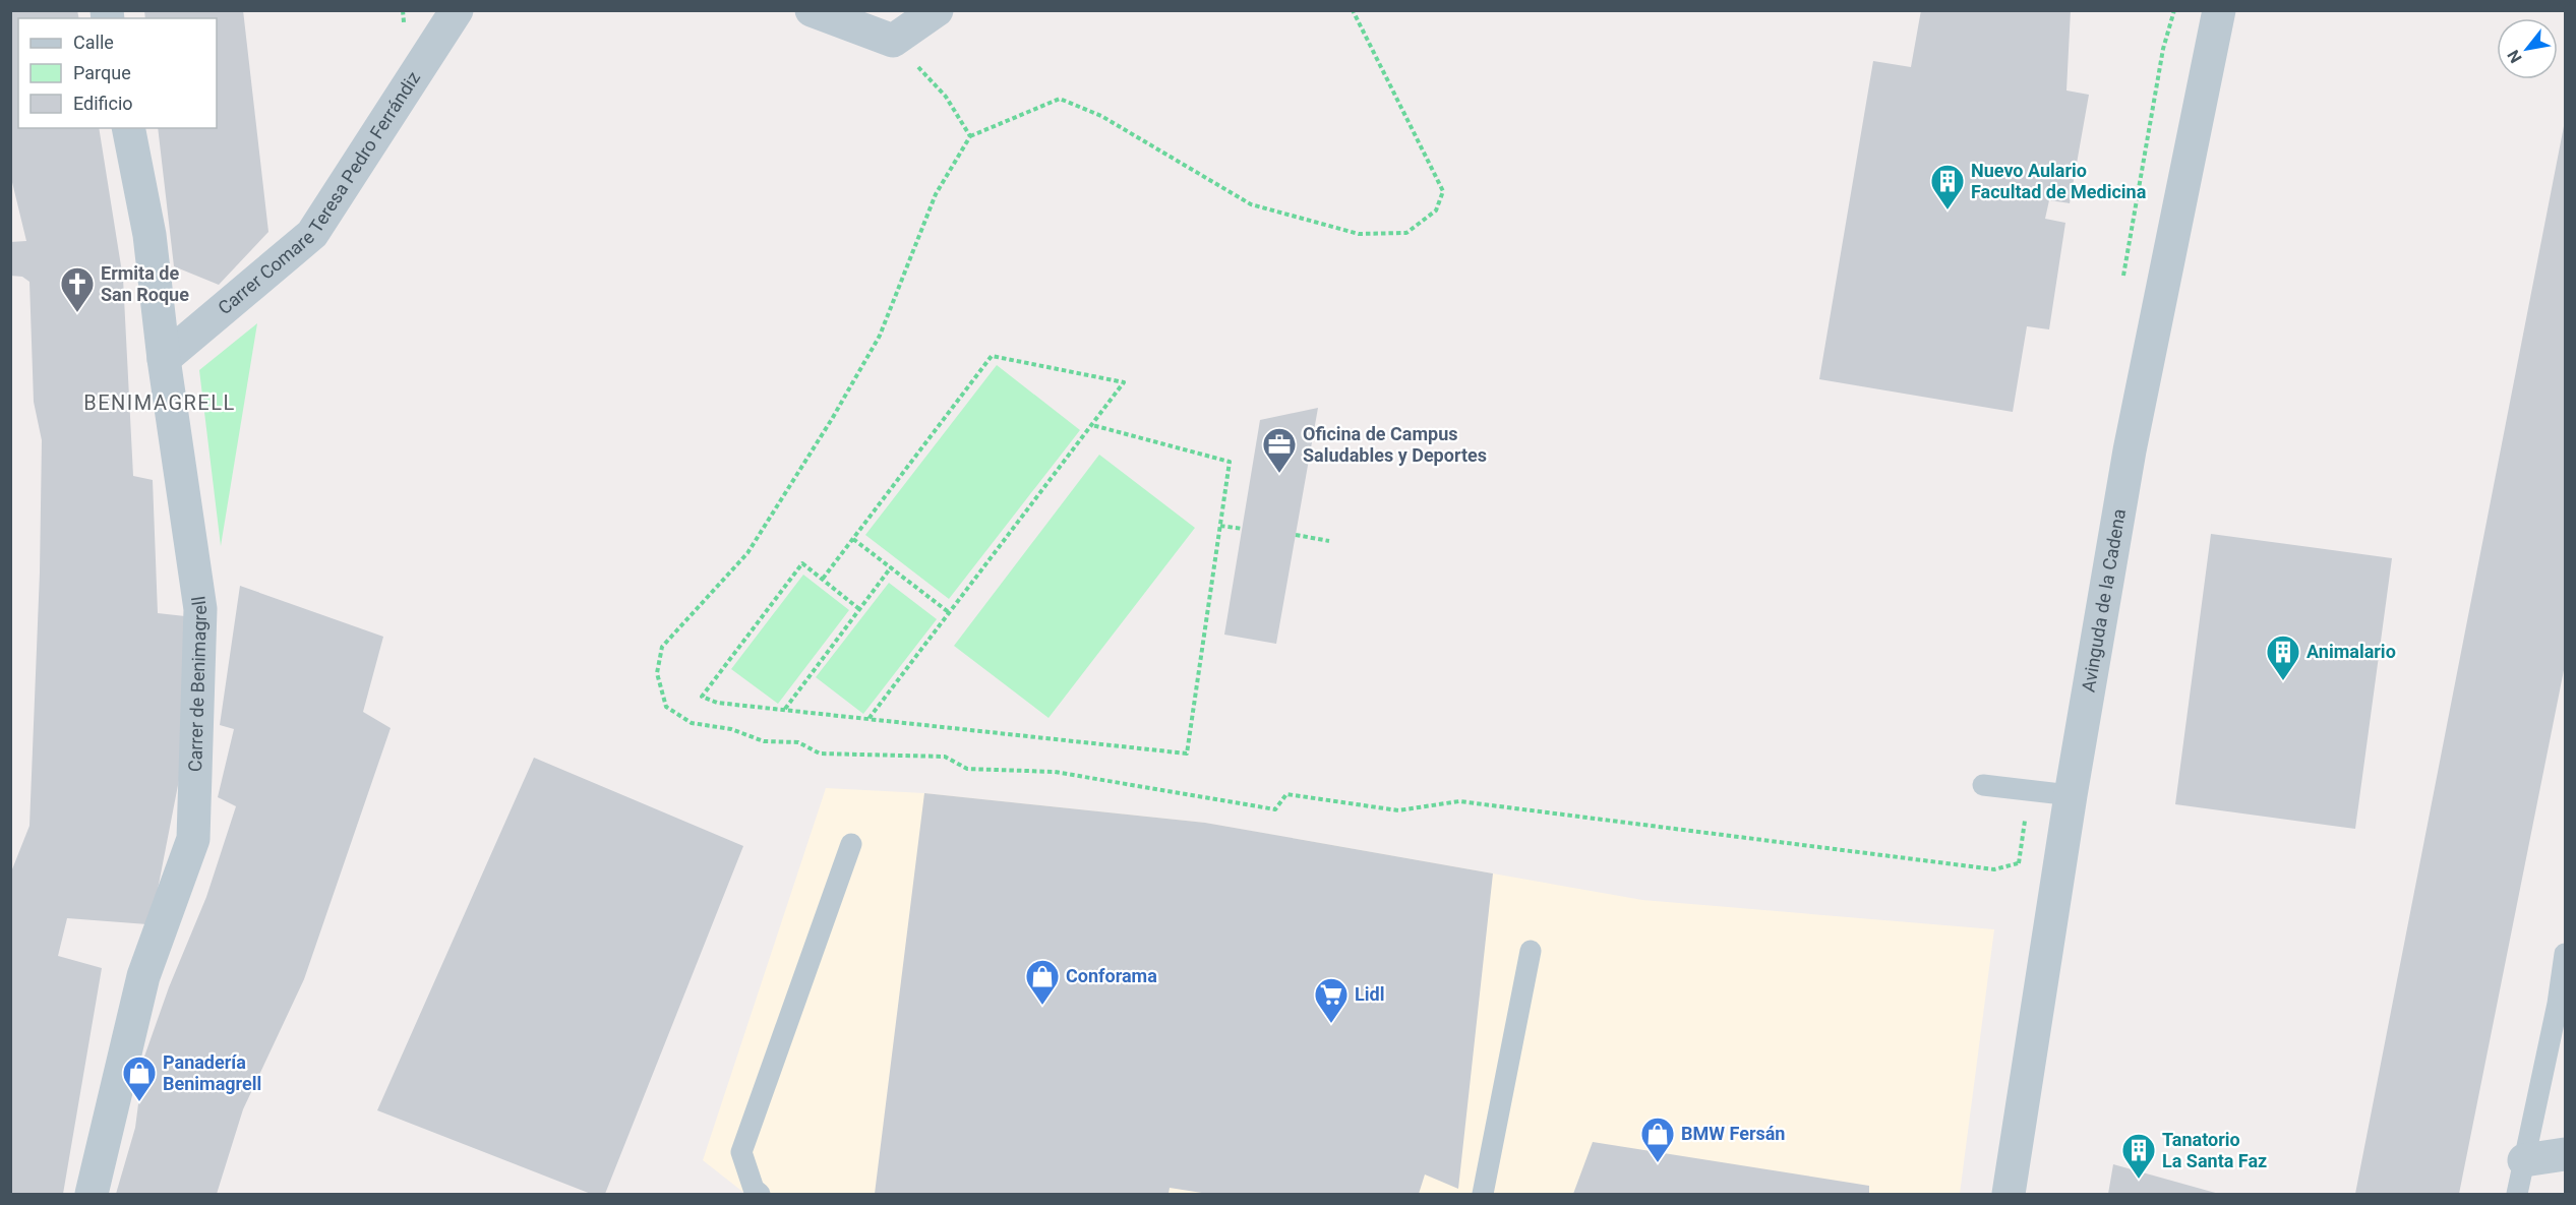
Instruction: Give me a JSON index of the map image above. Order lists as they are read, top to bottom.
{
  "streets": {
    "street": ["Carrer Comare Teresa Pedro Ferrándiz", "Avinguda de la Cadena", "Carrer de Benimagrell"]
  },
  "crossings": [
    ["Carrer Comare Teresa Pedro Ferrándiz", "Carrer de Benimagrell"]
  ],
  "districts": ["BENIMAGRELL"],
  "places": {
    "building": ["Nuevo Aulario Facultad de Medicina", "Animalario", "Tanatorio La Santa Faz"],
    "church": ["Ermita de San Roque"],
    "office": ["Oficina de Campus Saludables y Deportes"],
    "shop": ["Conforama", "Panadería Benimagrell", "BMW Fersán"],
    "supermarket": ["Lidl"]
  },
  "legend": ["Calle", "Parque", "Edificio"],
  "north": "bottom left"
}
